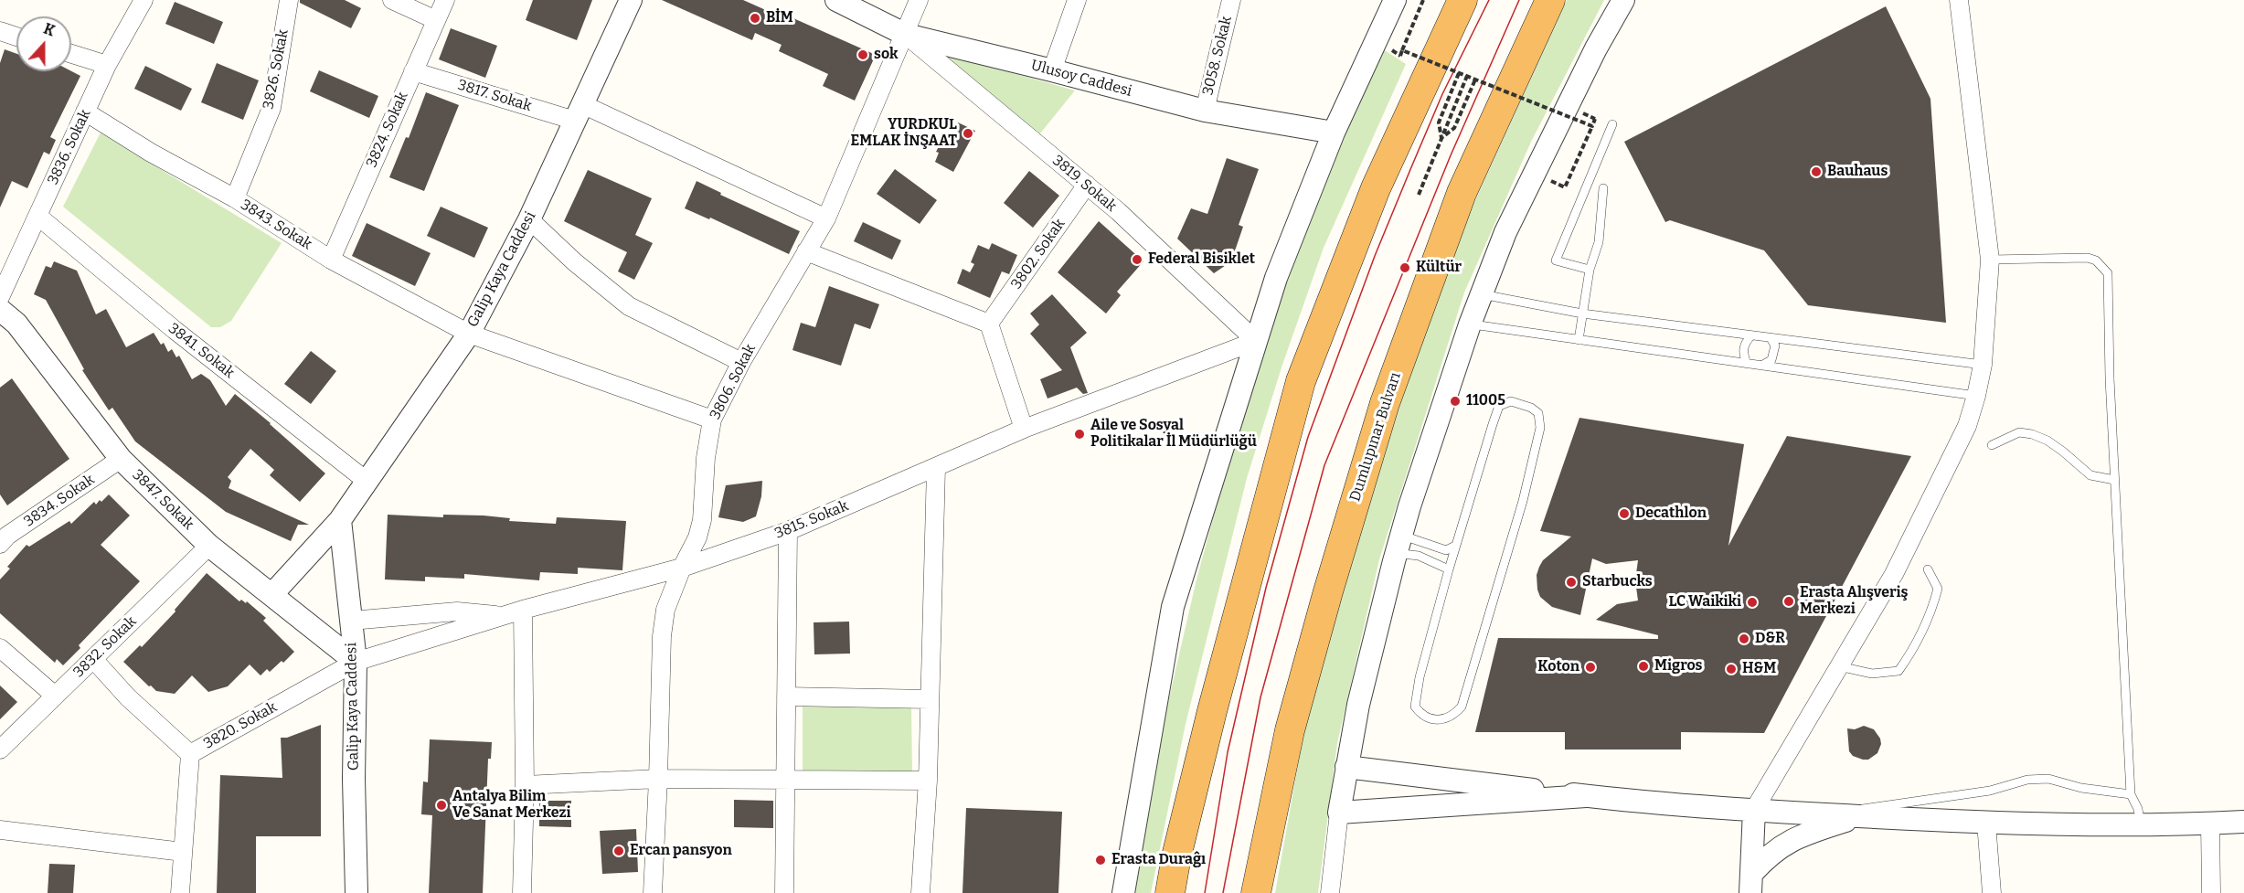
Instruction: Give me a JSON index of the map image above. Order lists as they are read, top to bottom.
{
  "streets": {
    "highway": ["Dumlupınar Bulvarı"],
    "street": [
      "3058. Sokak",
      "3826. Sokak",
      "Ulusoy Caddesi",
      "3817. Sokak",
      "3824. Sokak",
      "3836. Sokak",
      "3819. Sokak",
      "3843. Sokak",
      "3802. Sokak",
      "Galip Kaya Caddesi",
      "3841. Sokak",
      "3806. Sokak",
      "3847. Sokak",
      "3834. Sokak",
      "3815. Sokak",
      "3832. Sokak",
      "3820. Sokak"
    ]
  },
  "crossings": [
    ["3058. Sokak", "Ulusoy Caddesi"],
    ["3826. Sokak", "3843. Sokak"],
    ["Ulusoy Caddesi", "3819. Sokak"],
    ["Ulusoy Caddesi", "3806. Sokak"],
    ["3817. Sokak", "3824. Sokak"],
    ["3817. Sokak", "Galip Kaya Caddesi"],
    ["3817. Sokak", "3806. Sokak"],
    ["3824. Sokak", "3843. Sokak"],
    ["3836. Sokak", "3843. Sokak"],
    ["3836. Sokak", "3841. Sokak"],
    ["3819. Sokak", "3802. Sokak"],
    ["3819. Sokak", "3806. Sokak"],
    ["3819. Sokak", "3815. Sokak"],
    ["3843. Sokak", "Galip Kaya Caddesi"],
    ["3843. Sokak", "3806. Sokak"],
    ["Galip Kaya Caddesi", "3841. Sokak"],
    ["Galip Kaya Caddesi", "3847. Sokak"],
    ["Galip Kaya Caddesi", "3815. Sokak"],
    ["Galip Kaya Caddesi", "3820. Sokak"],
    ["3806. Sokak", "3815. Sokak"],
    ["3847. Sokak", "3834. Sokak"],
    ["3847. Sokak", "3815. Sokak"],
    ["3847. Sokak", "3832. Sokak"],
    ["3847. Sokak", "3820. Sokak"],
    ["3815. Sokak", "3820. Sokak"]
  ],
  "places": [
    "BİM",
    "sok",
    "YURDKUL EMLAK İNŞAAT",
    "Bauhaus",
    "Federal Bisiklet",
    "Kültür",
    "11005",
    "Aile ve Sosyal Politikalar İl Müdürlüğü",
    "Decathlon",
    "Starbucks",
    "Erasta Alışveriş Merkezi",
    "LC Waikiki",
    "D&R",
    "Migros",
    "Koton",
    "H&M",
    "Antalya Bilim Ve Sanat Merkezi",
    "Ercan pansyon",
    "Erasta Duraĝı"
  ],
  "north": "top"
}
